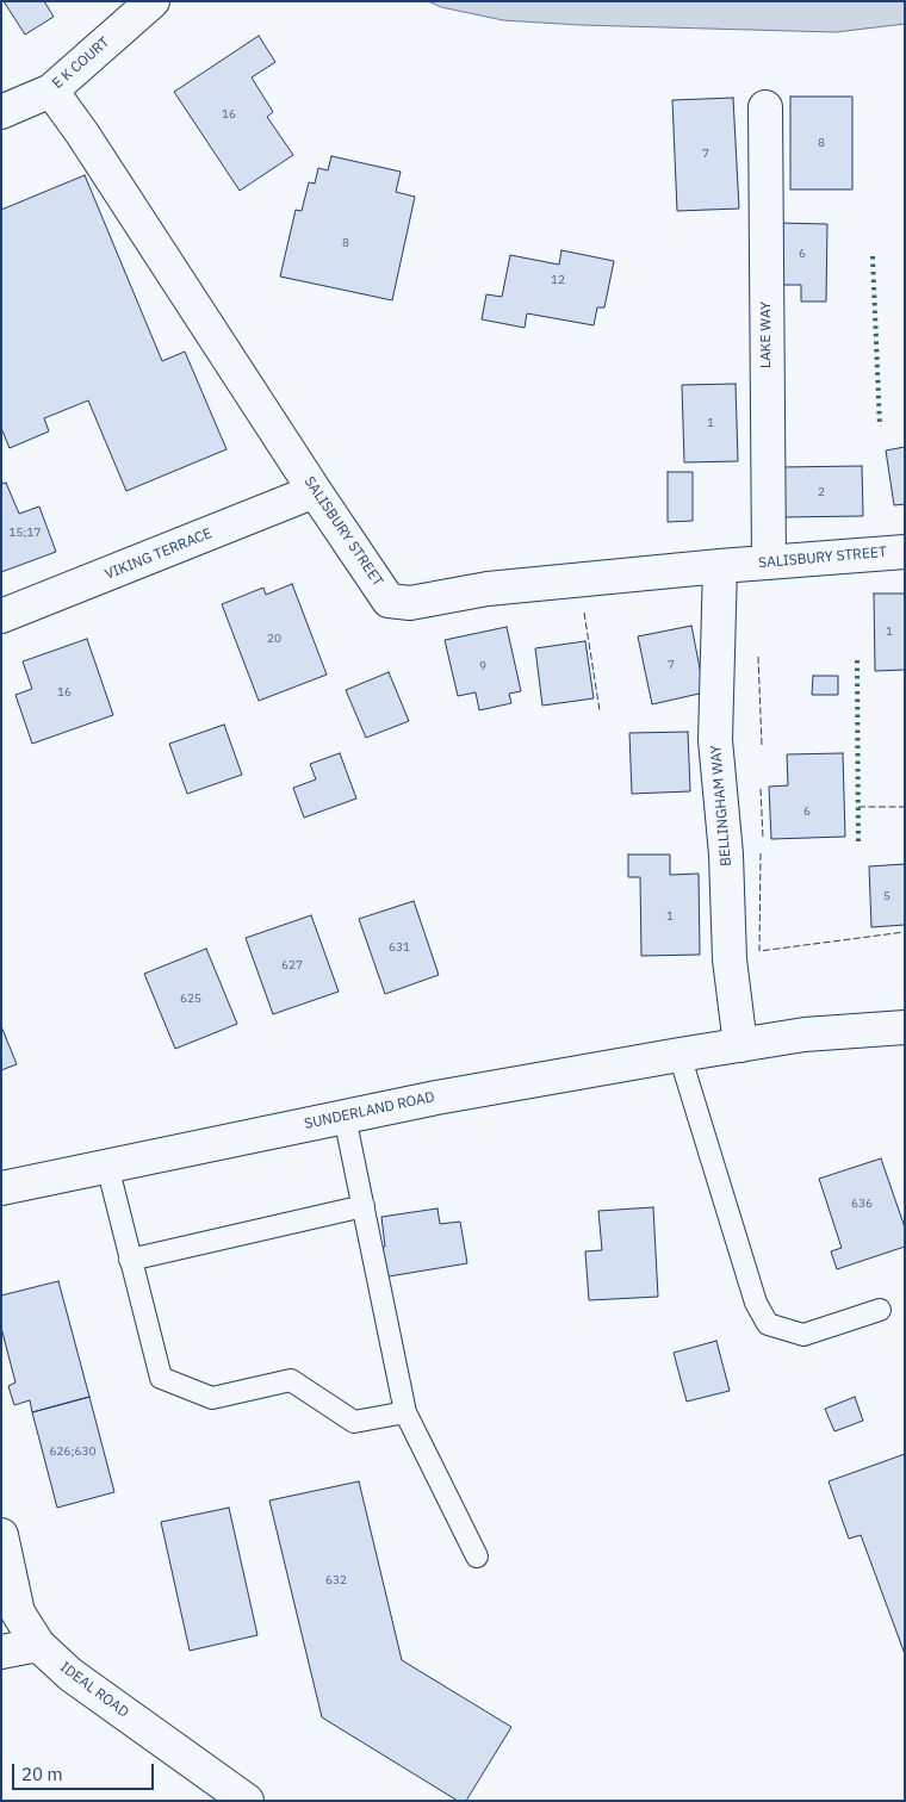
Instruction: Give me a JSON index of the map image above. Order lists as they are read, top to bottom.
{
  "streets": {
    "street": [
      "E K COURT",
      "LAKE WAY",
      "SALISBURY STREET",
      "VIKING TERRACE",
      "BELLINGHAM WAY",
      "SUNDERLAND ROAD",
      "IDEAL ROAD"
    ]
  },
  "crossings": [
    ["E K COURT", "SALISBURY STREET"],
    ["LAKE WAY", "SALISBURY STREET"],
    ["SALISBURY STREET", "VIKING TERRACE"],
    ["SALISBURY STREET", "BELLINGHAM WAY"],
    ["BELLINGHAM WAY", "SUNDERLAND ROAD"]
  ],
  "house_numbers": [
    "16",
    "8",
    "7",
    "8",
    "6",
    "12",
    "1",
    "2",
    "15;17",
    "1",
    "20",
    "7",
    "9",
    "16",
    "6",
    "5",
    "1",
    "631",
    "627",
    "625",
    "636",
    "626;630",
    "632"
  ],
  "scale_bar": "20 m"
}
